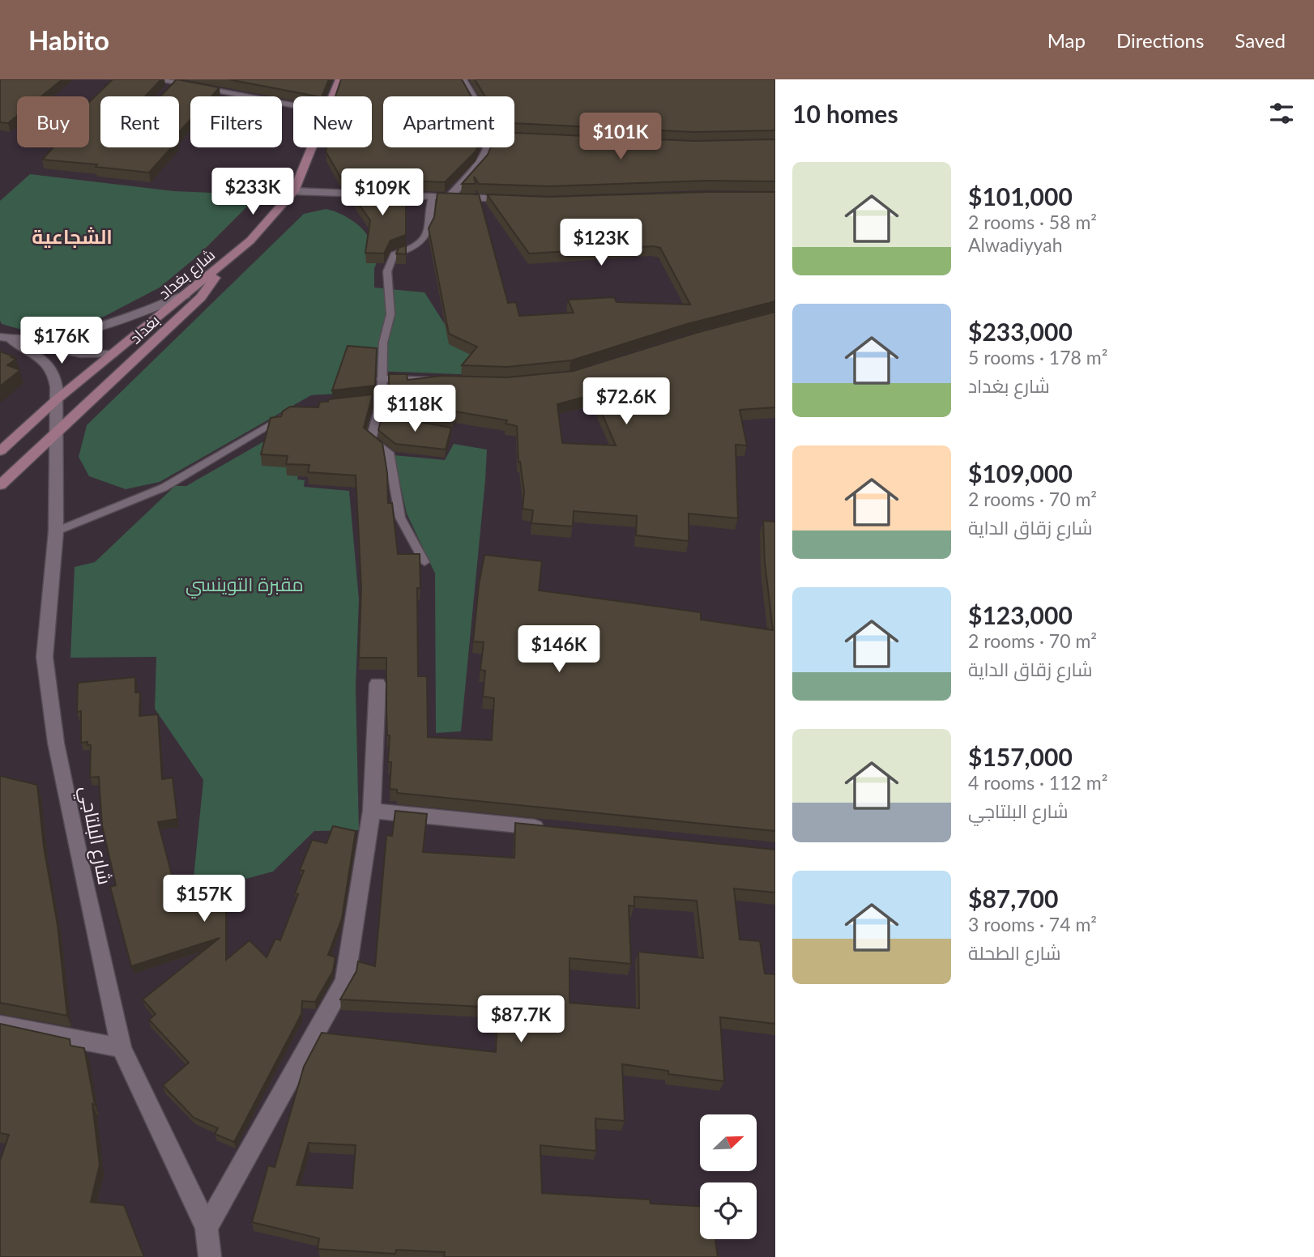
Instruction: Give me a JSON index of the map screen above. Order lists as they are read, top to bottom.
{
  "streets": {
    "main road": ["شارع بغداد", "بغداد"],
    "street": ["شارع البلتاجي"]
  },
  "crossings": [
    ["شارع بغداد", "بغداد"],
    ["شارع بغداد", "شارع البلتاجي"],
    ["بغداد", "شارع البلتاجي"]
  ],
  "districts": ["الشجاعية"],
  "parks": ["مقبرة التوينسي"],
  "north": "top right",
  "page": {
    "header": "Habito",
    "nav": ["Map", "Directions", "Saved"],
    "heading": "10 homes",
    "chip": [
      "Buy",
      "Rent",
      "Filters",
      "New",
      "Apartment"
    ],
    "price": [
      "$101K",
      "$233K",
      "$109K",
      "$123K",
      "$176K",
      "$72.6K",
      "$118K",
      "$146K",
      "$157K",
      "$87.7K"
    ],
    "list": [
      {
        "name": "$101,000",
        "note": "2 rooms · 58 m² · Alwadiyyah"
      },
      {
        "name": "$233,000",
        "note": "5 rooms · 178 m² · شارع بغداد"
      },
      {
        "name": "$109,000",
        "note": "2 rooms · 70 m² · شارع زقاق الداية"
      },
      {
        "name": "$123,000",
        "note": "2 rooms · 70 m² · شارع زقاق الداية"
      },
      {
        "name": "$157,000",
        "note": "4 rooms · 112 m² · شارع البلتاجي"
      },
      {
        "name": "$87,700",
        "note": "3 rooms · 74 m² · شارع الطحلة"
      }
    ]
  }
}
